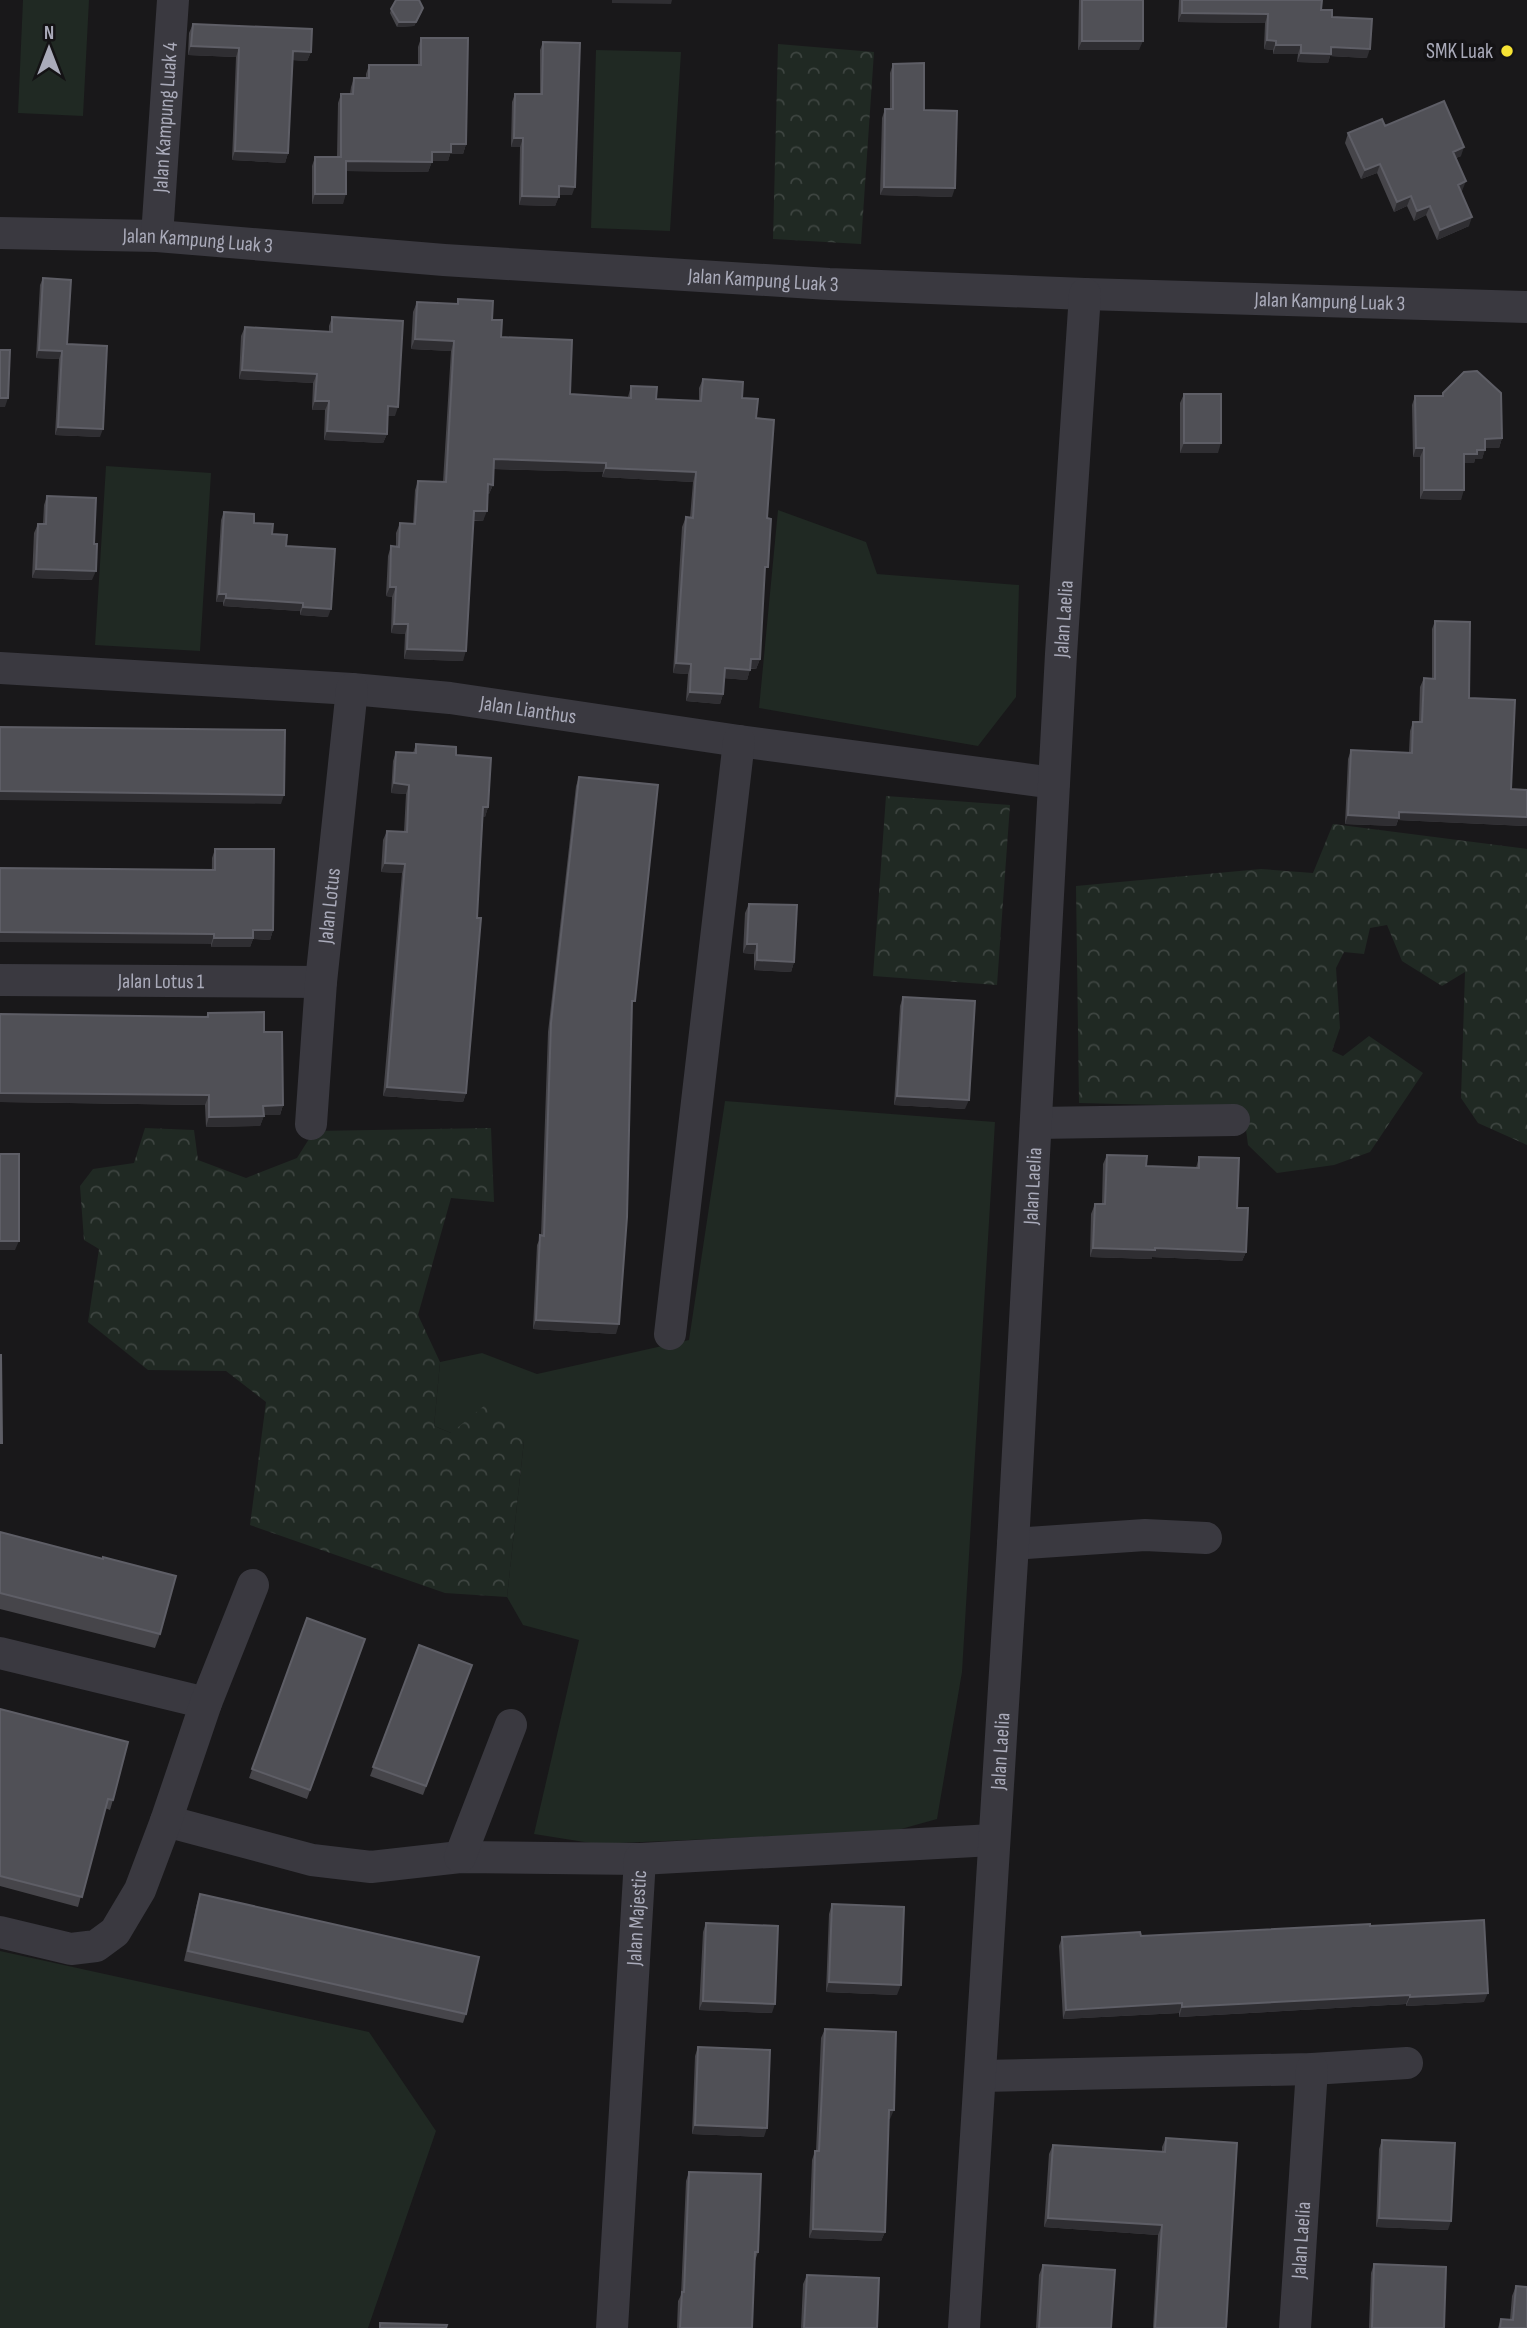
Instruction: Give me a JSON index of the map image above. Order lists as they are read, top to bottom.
{
  "streets": {
    "street": [
      "Jalan Kampung Luak 4",
      "Jalan Kampung Luak 3",
      "Jalan Laelia",
      "Jalan Lianthus",
      "Jalan Lotus",
      "Jalan Lotus 1",
      "Jalan Majestic"
    ]
  },
  "crossings": [
    ["Jalan Kampung Luak 4", "Jalan Kampung Luak 3"],
    ["Jalan Kampung Luak 3", "Jalan Laelia"],
    ["Jalan Laelia", "Jalan Lianthus"],
    ["Jalan Laelia", "Jalan Majestic"],
    ["Jalan Lianthus", "Jalan Lotus"],
    ["Jalan Lotus", "Jalan Lotus 1"]
  ],
  "places": ["SMK Luak"],
  "north": "top"
}
